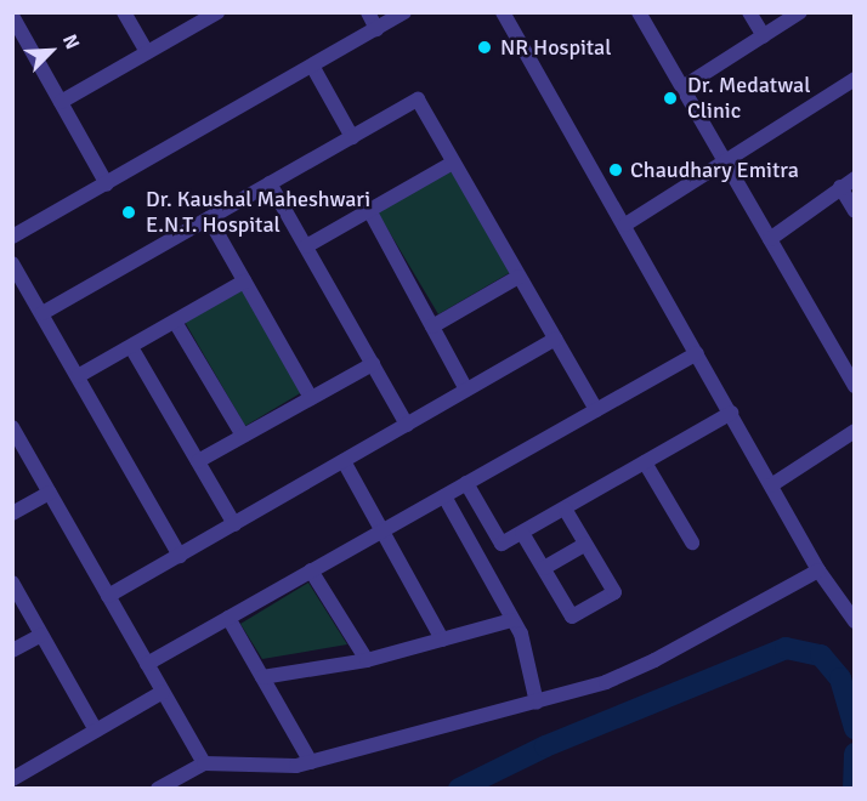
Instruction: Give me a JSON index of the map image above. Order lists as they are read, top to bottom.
{
  "places": [
    "NR Hospital",
    "Dr. Medatwal Clinic",
    "Chaudhary Emitra",
    "Dr. Kaushal Maheshwari E.N.T. Hospital"
  ],
  "north": "top right"
}
